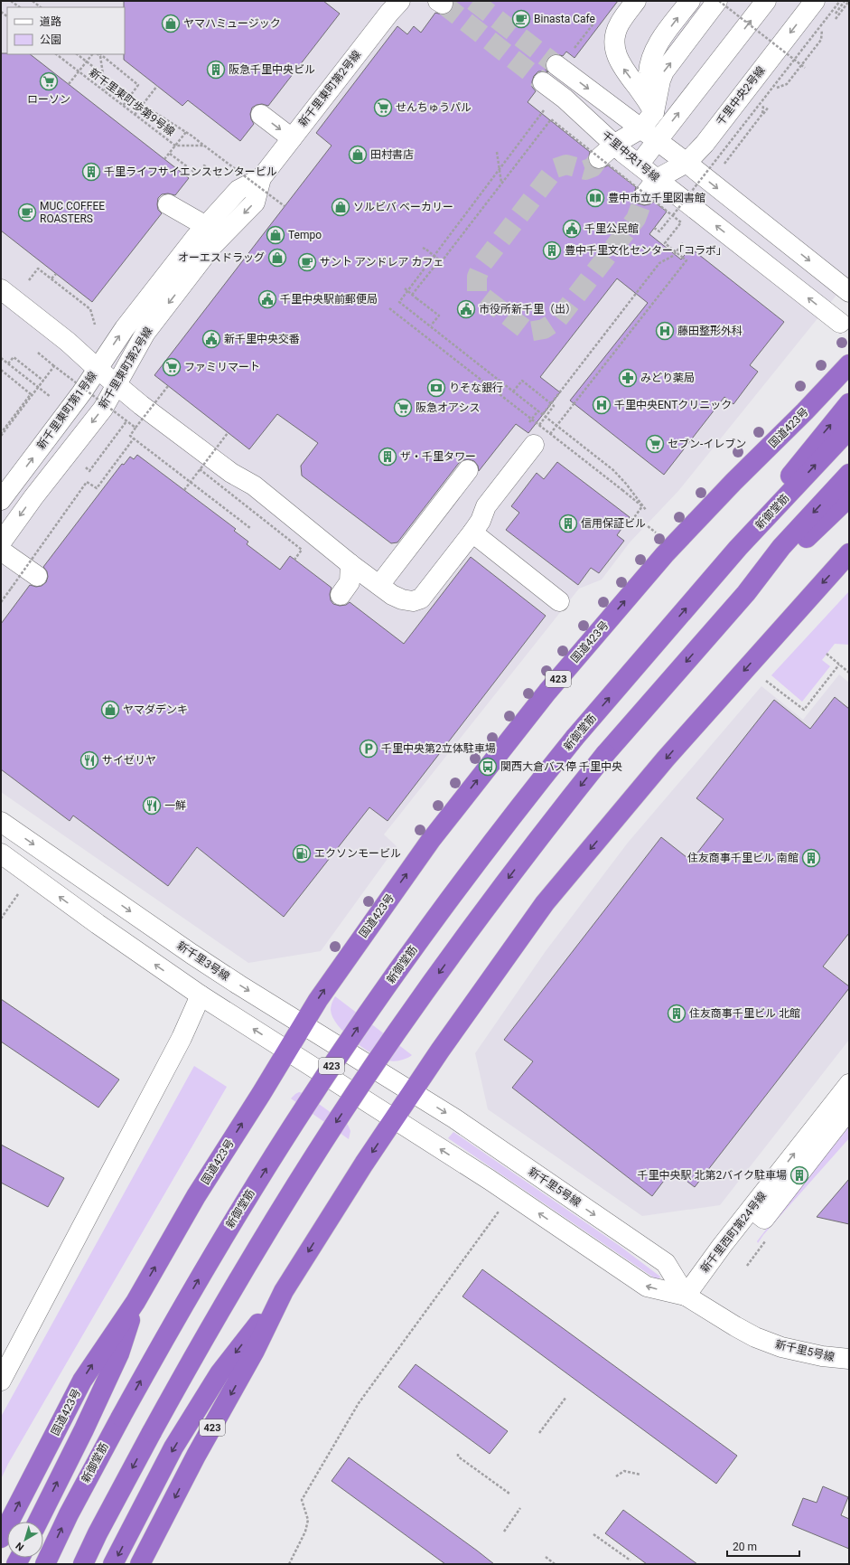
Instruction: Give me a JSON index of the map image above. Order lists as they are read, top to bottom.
{
  "streets": {
    "highway": ["国道423号", "新御堂筋", "423"],
    "street": [
      "新千里東町第2号線",
      "千里中央2号線",
      "千里中央1号線",
      "新千里東町第1号線",
      "新千里3号線",
      "新千里5号線",
      "新千里西町第24号線"
    ],
    "path": ["新千里東町歩第9号線"]
  },
  "crossings": [
    ["新千里東町第2号線", "新千里東町第1号線"],
    ["千里中央2号線", "千里中央1号線"],
    ["国道423号", "新千里3号線"],
    ["423", "新千里3号線"],
    ["423", "新千里5号線"],
    ["新千里3号線", "新千里5号線"],
    ["新千里5号線", "新千里西町第24号線"]
  ],
  "one_way": ["新千里東町第1号線", "新千里西町第24号線"],
  "places": {
    "cafe": ["Binasta Cafe", "MUC COFFEE ROASTERS", "サント アンドレア カフェ"],
    "shop": [
      "ヤマハミュージック",
      "田村書店",
      "ソルビバ ベーカリー",
      "Tempo",
      "オーエスドラッグ",
      "ヤマダデンキ"
    ],
    "building": [
      "阪急千里中央ビル",
      "千里ライフサイエンスセンタービル",
      "豊中千里文化センター「コラボ」",
      "ザ・千里タワー",
      "信用保証ビル",
      "住友商事千里ビル 南館",
      "住友商事千里ビル 北館",
      "千里中央駅 北第2バイク駐車場"
    ],
    "supermarket": [
      "ローソン",
      "せんちゅうパル",
      "ファミリマート",
      "阪急オアシス",
      "セブン-イレブン"
    ],
    "library": ["豊中市立千里図書館"],
    "public building": [
      "千里公民館",
      "千里中央駅前郵便局",
      "市役所新千里（出）",
      "新千里中央交番"
    ],
    "hospital": ["藤田整形外科", "千里中央ENTクリニック"],
    "pharmacy": ["みどり薬局"],
    "bank": ["りそな銀行"],
    "parking": ["千里中央第2立体駐車場"],
    "restaurant": ["サイゼリヤ", "一鮮"],
    "bus stop": ["関西大倉バス停 千里中央"],
    "fuel station": ["エクソンモービル"]
  },
  "legend": ["道路", "公園"],
  "scale_bar": "20 m",
  "north": "bottom left"
}
